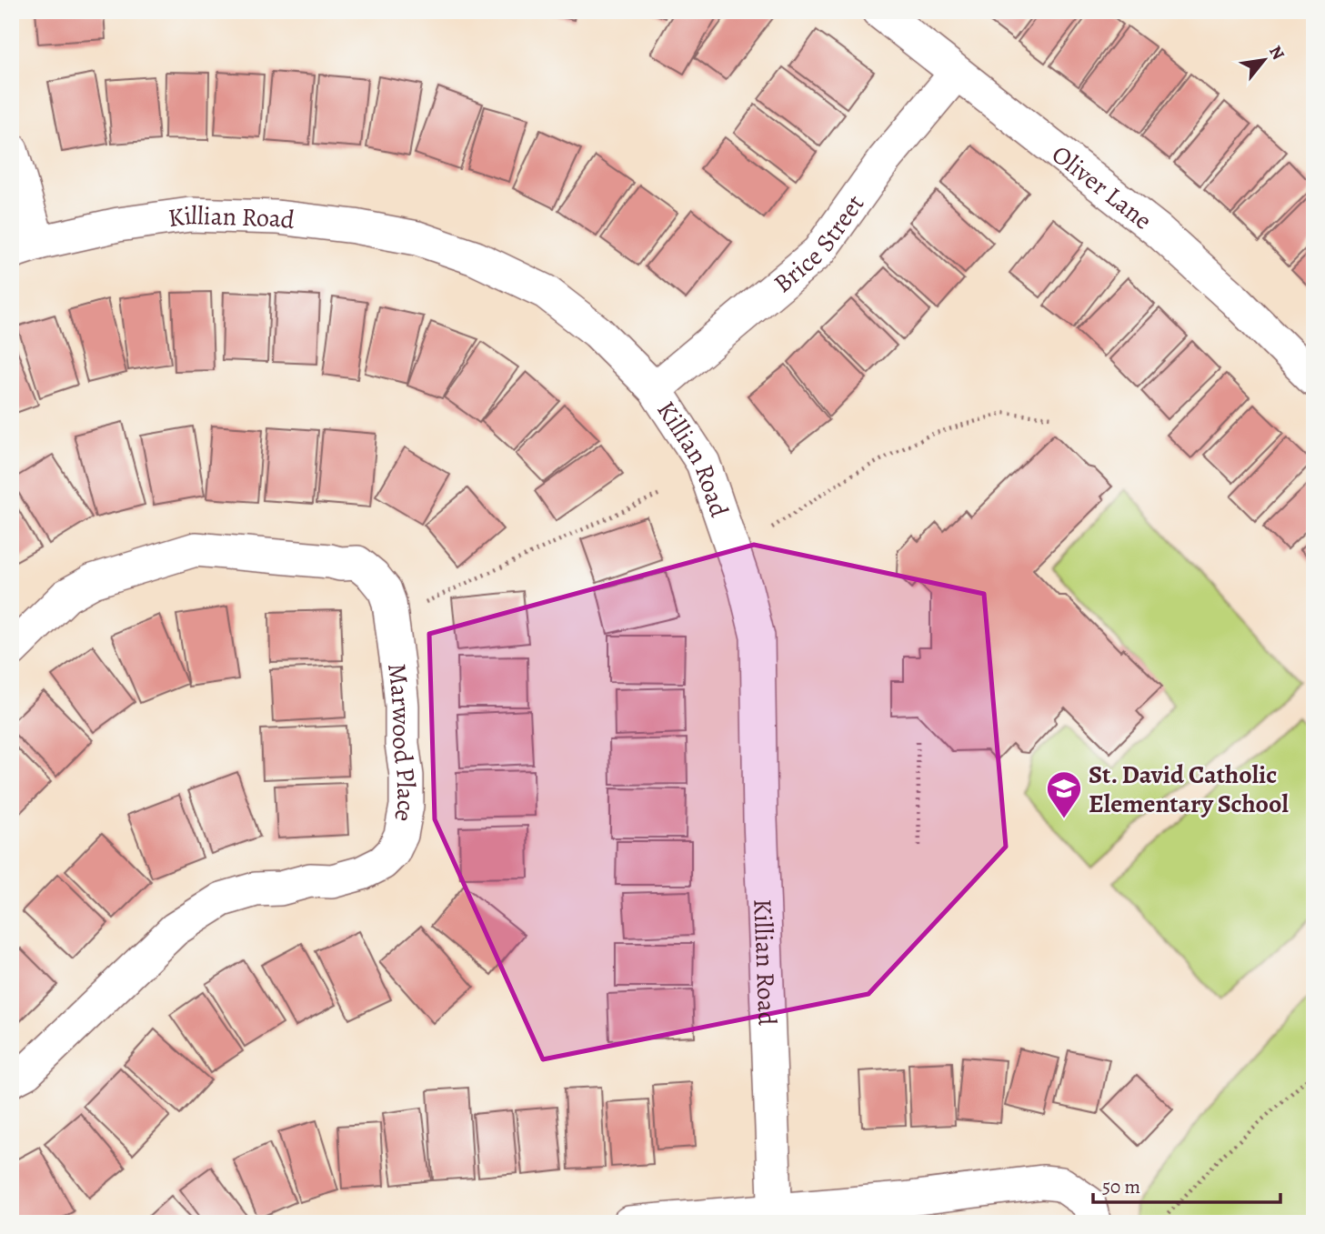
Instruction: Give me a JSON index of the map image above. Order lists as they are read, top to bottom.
{
  "streets": {
    "street": [
      "Oliver Lane",
      "Killian Road",
      "Brice Street",
      "Marwood Place"
    ]
  },
  "crossings": [
    ["Oliver Lane", "Brice Street"],
    ["Killian Road", "Brice Street"]
  ],
  "places": {
    "school or university": ["St. David Catholic Elementary School"]
  },
  "scale_bar": "50 m",
  "north": "top right"
}
